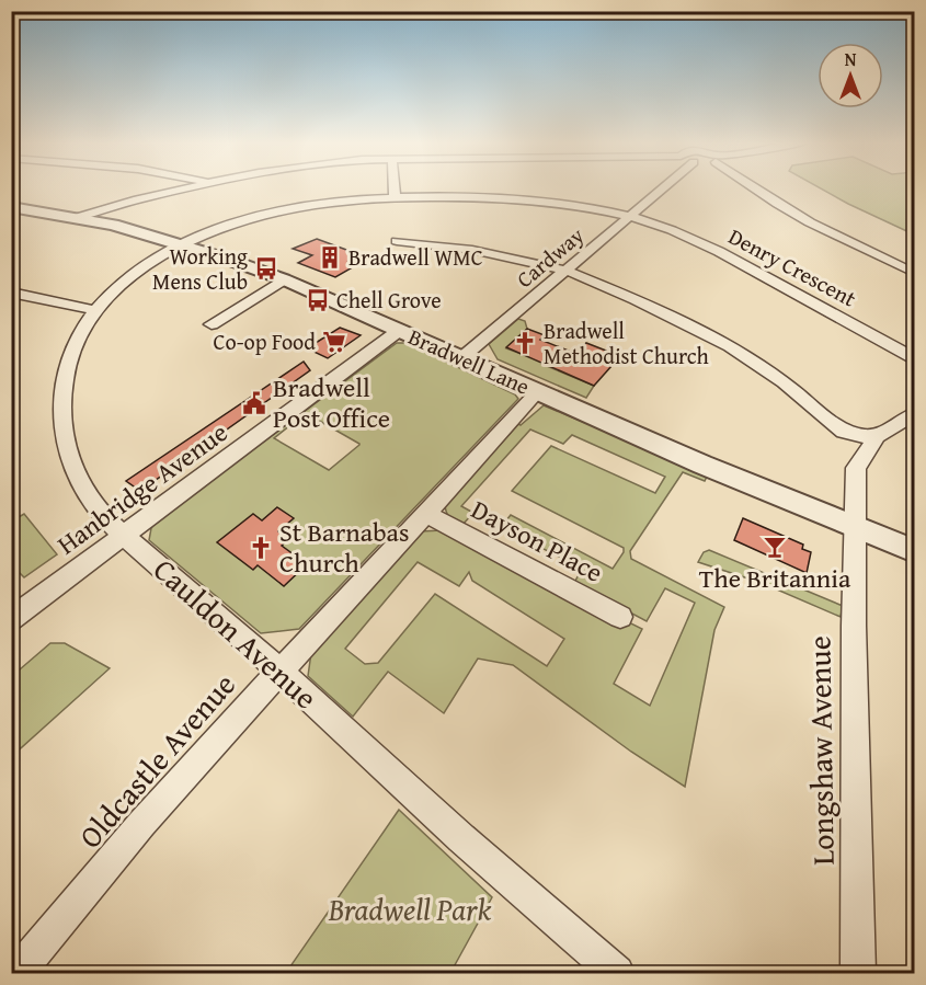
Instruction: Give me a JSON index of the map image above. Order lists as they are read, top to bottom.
{
  "streets": {
    "street": [
      "Cardway",
      "Denry Crescent",
      "Bradwell Lane",
      "Hanbridge Avenue",
      "Dayson Place",
      "Cauldon Avenue",
      "Longshaw Avenue",
      "Oldcastle Avenue"
    ]
  },
  "crossings": [
    ["Cardway", "Denry Crescent"],
    ["Cardway", "Bradwell Lane"],
    ["Denry Crescent", "Bradwell Lane"],
    ["Denry Crescent", "Cauldon Avenue"],
    ["Bradwell Lane", "Hanbridge Avenue"],
    ["Bradwell Lane", "Cauldon Avenue"],
    ["Bradwell Lane", "Longshaw Avenue"],
    ["Bradwell Lane", "Oldcastle Avenue"],
    ["Hanbridge Avenue", "Cauldon Avenue"],
    ["Dayson Place", "Oldcastle Avenue"],
    ["Cauldon Avenue", "Oldcastle Avenue"]
  ],
  "parks": ["Bradwell Park"],
  "places": {
    "building": ["Bradwell WMC"],
    "bus stop": ["Working Mens Club", "Chell Grove"],
    "supermarket": ["Co-op Food"],
    "church": ["Bradwell Methodist Church", "St Barnabas Church"],
    "public building": ["Bradwell Post Office"],
    "bar": ["The Britannia"]
  },
  "north": "top"
}
